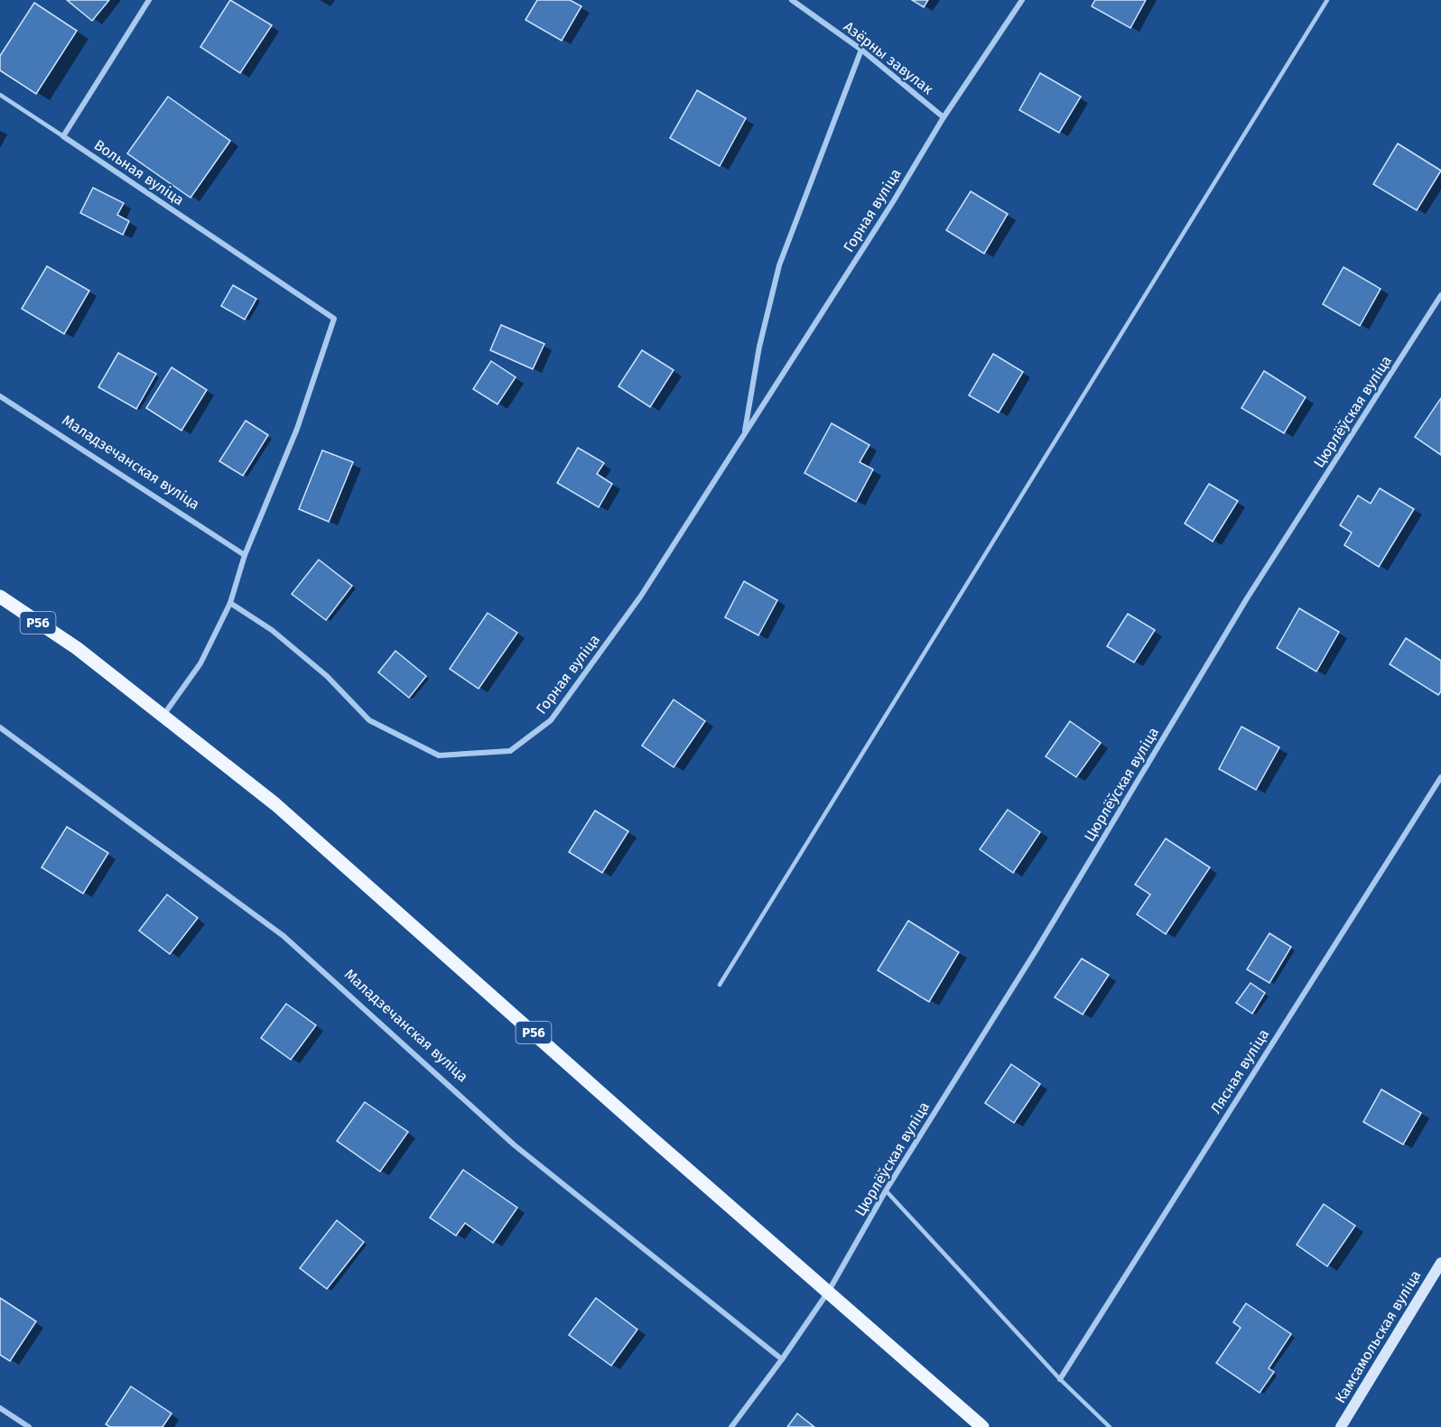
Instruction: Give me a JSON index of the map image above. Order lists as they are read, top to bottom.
{
  "streets": {
    "main road": ["Р56"],
    "street": [
      "Азёрны завулак",
      "Вольная вуліца",
      "Горная вуліца",
      "Цюрлёўская вуліца",
      "Маладзечанская вуліца",
      "Лясная вуліца",
      "Камсамольская вуліца"
    ]
  },
  "crossings": [
    ["Азёрны завулак", "Горная вуліца"],
    ["Вольная вуліца", "Маладзечанская вуліца"],
    ["Цюрлёўская вуліца", "Маладзечанская вуліца"],
    ["Цюрлёўская вуліца", "Р56"]
  ]
}
